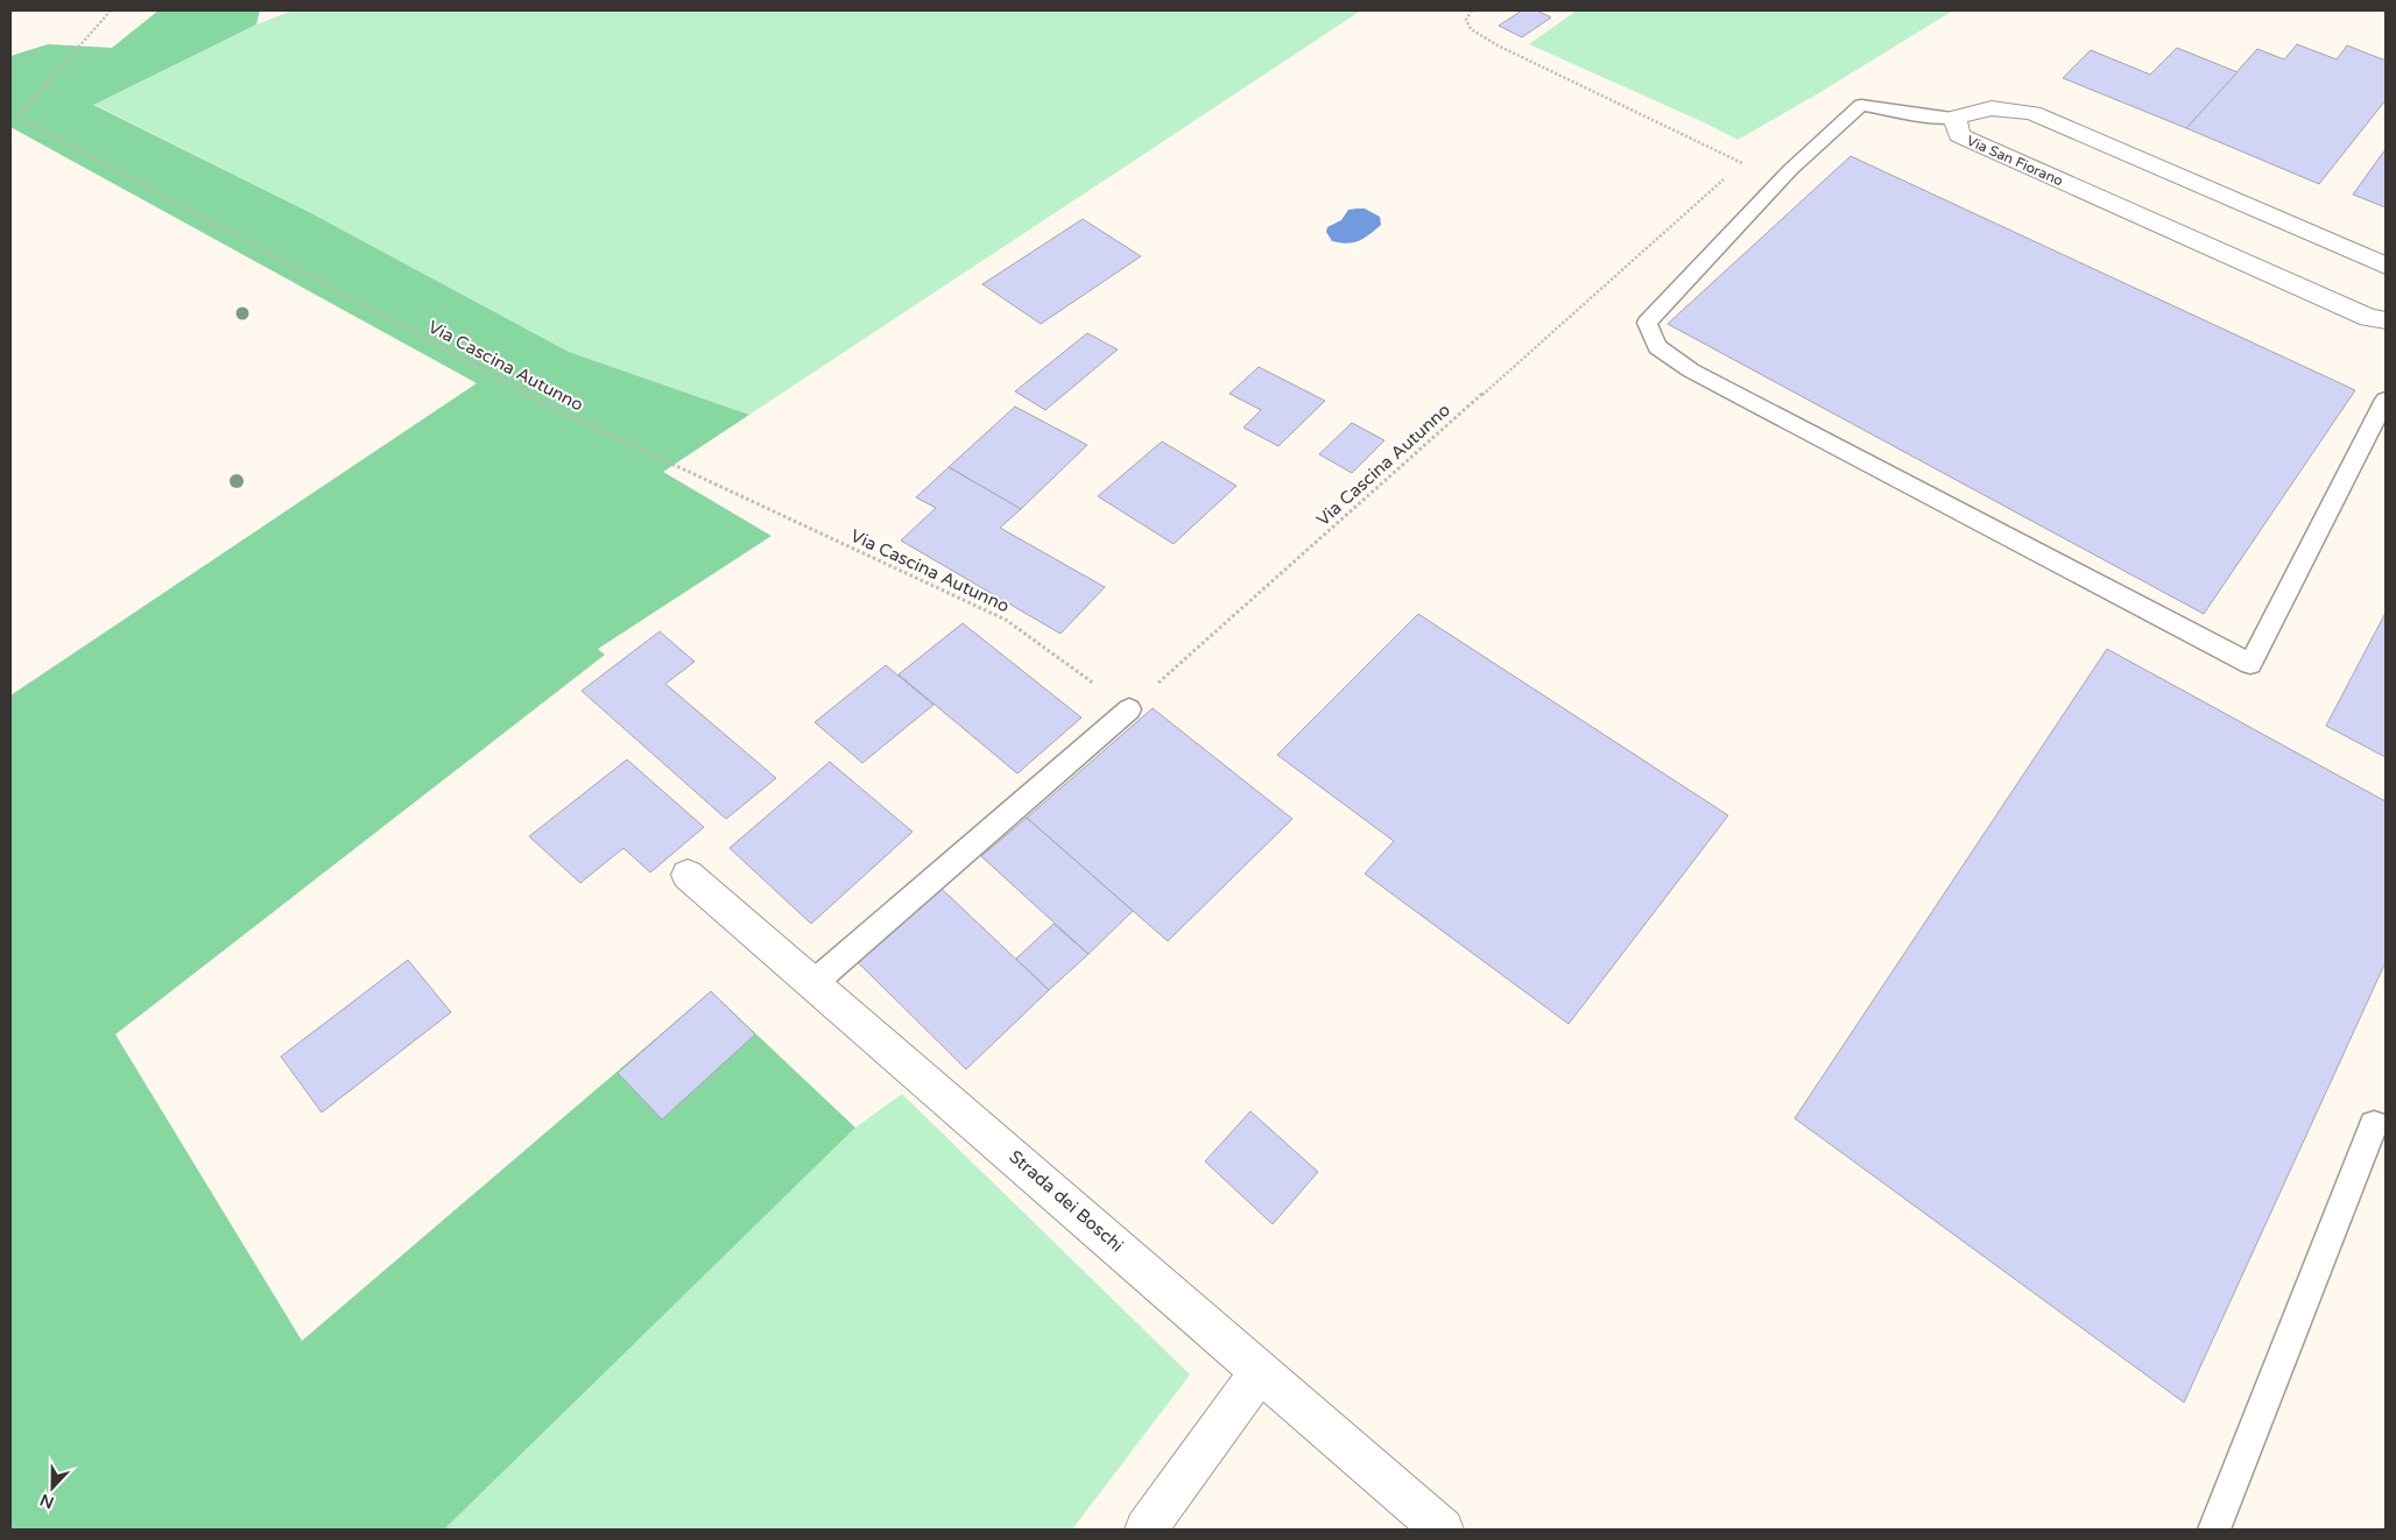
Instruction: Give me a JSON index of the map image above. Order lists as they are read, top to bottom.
{
  "streets": {
    "street": ["Via San Fiorano", "Strada dei Boschi"],
    "path": ["Via Cascina Autunno"]
  },
  "north": "bottom"
}
